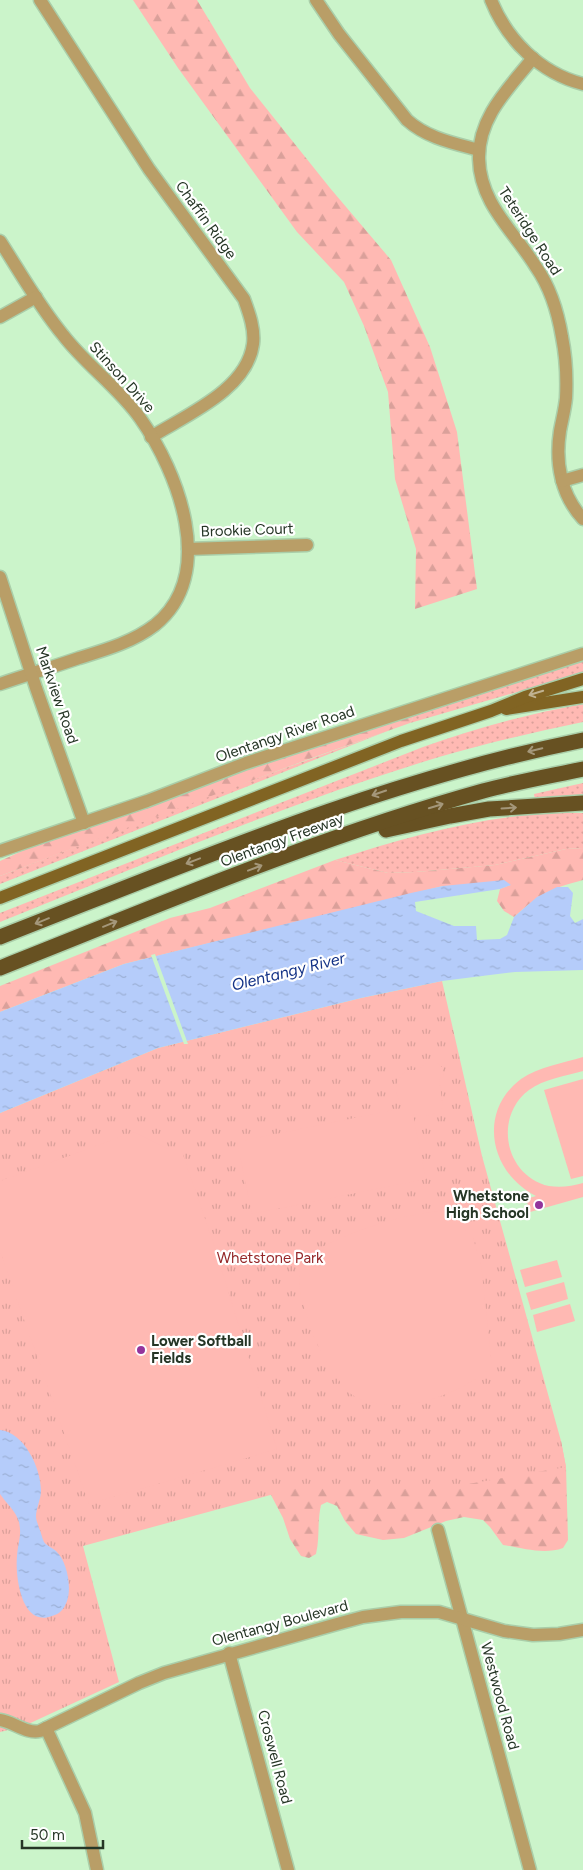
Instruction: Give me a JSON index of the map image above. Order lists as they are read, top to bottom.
{
  "streets": {
    "highway": ["Olentangy Freeway"],
    "street": [
      "Chaffin Ridge",
      "Teteridge Road",
      "Stinson Drive",
      "Brookie Court",
      "Markview Road",
      "Olentangy River Road",
      "Olentangy Boulevard",
      "Westwood Road",
      "Croswell Road"
    ]
  },
  "crossings": [
    ["Chaffin Ridge", "Stinson Drive"],
    ["Stinson Drive", "Brookie Court"],
    ["Stinson Drive", "Markview Road"],
    ["Markview Road", "Olentangy River Road"],
    ["Olentangy Boulevard", "Westwood Road"],
    ["Olentangy Boulevard", "Croswell Road"]
  ],
  "water": ["Olentangy River"],
  "parks": ["Whetstone Park"],
  "places": ["Whetstone High School", "Lower Softball Fields"],
  "scale_bar": "50 m"
}
